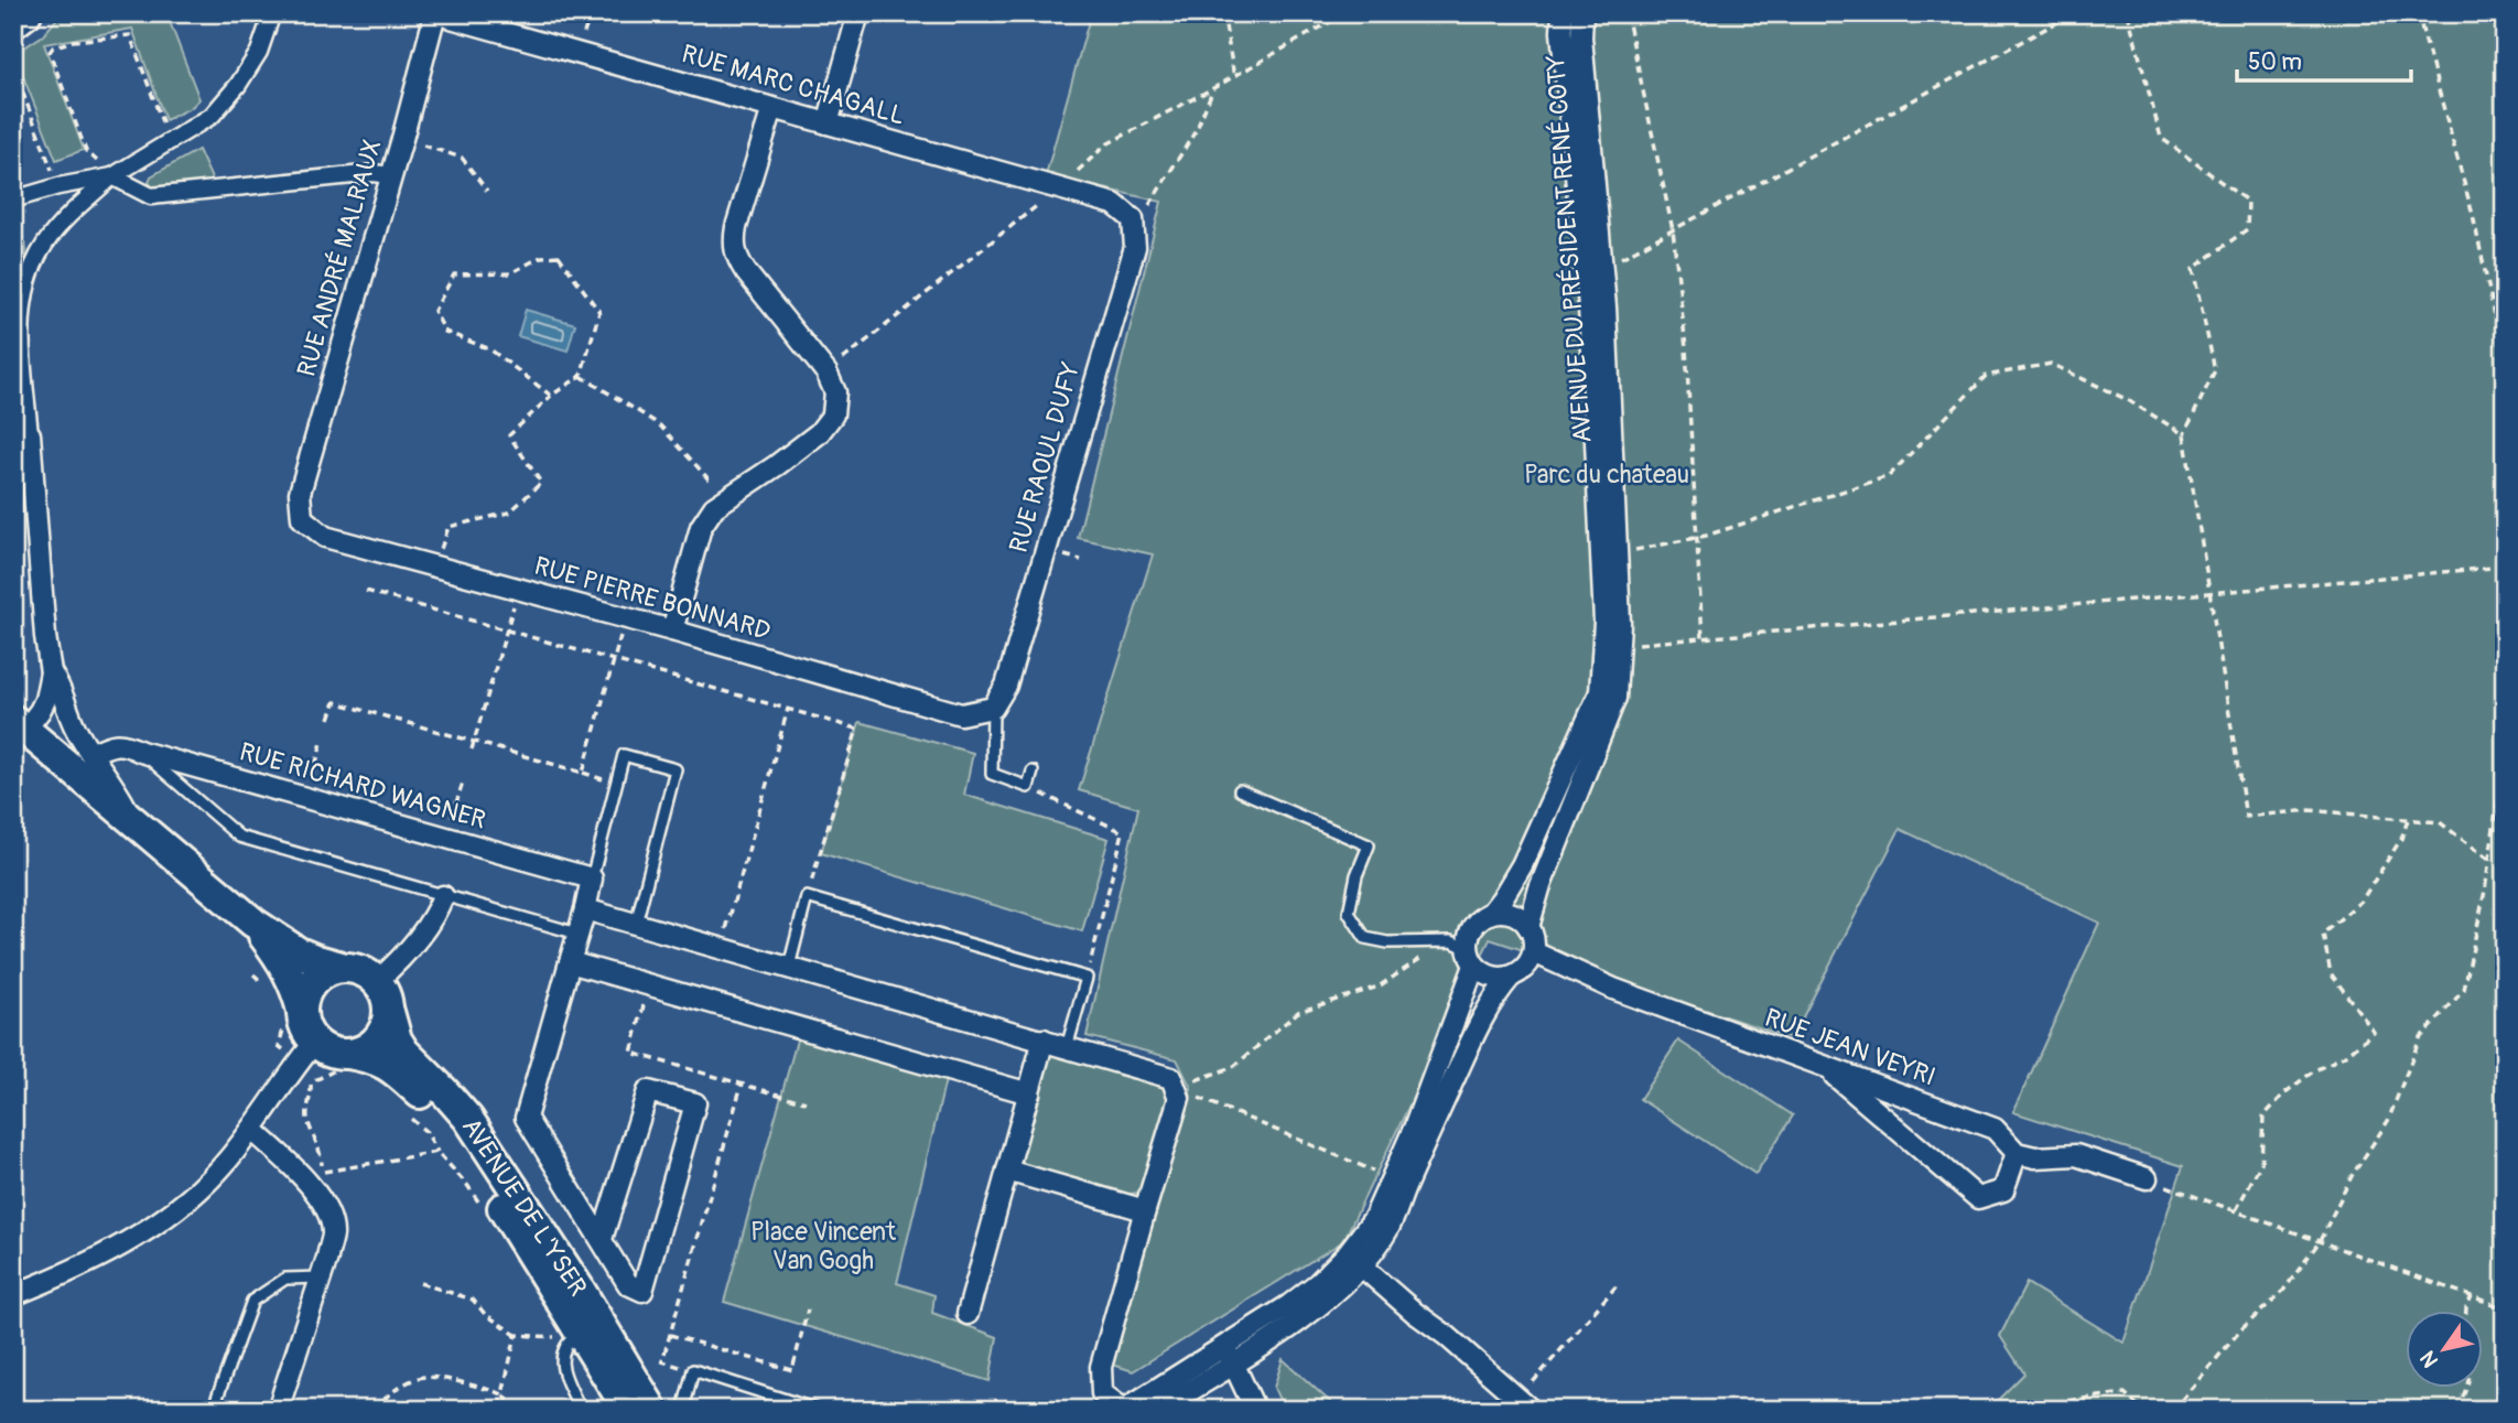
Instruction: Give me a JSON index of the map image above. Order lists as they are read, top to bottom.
{
  "streets": {
    "main road": ["AVENUE DE L'YSER"],
    "street": [
      "RUE MARC CHAGALL",
      "AVENUE DU PRÉSIDENT RENÉ COTY",
      "RUE ANDRÉ MALRAUX",
      "RUE RAOUL DUFY",
      "RUE PIERRE BONNARD",
      "RUE RICHARD WAGNER",
      "RUE JEAN VEYRI"
    ]
  },
  "crossings": [
    ["RUE MARC CHAGALL", "RUE ANDRÉ MALRAUX"],
    ["RUE MARC CHAGALL", "RUE RAOUL DUFY"],
    ["AVENUE DU PRÉSIDENT RENÉ COTY", "RUE JEAN VEYRI"],
    ["RUE ANDRÉ MALRAUX", "RUE PIERRE BONNARD"],
    ["RUE RAOUL DUFY", "RUE PIERRE BONNARD"]
  ],
  "parks": ["Parc du chateau", "Place Vincent Van Gogh"],
  "scale_bar": "50 m",
  "north": "bottom left"
}
